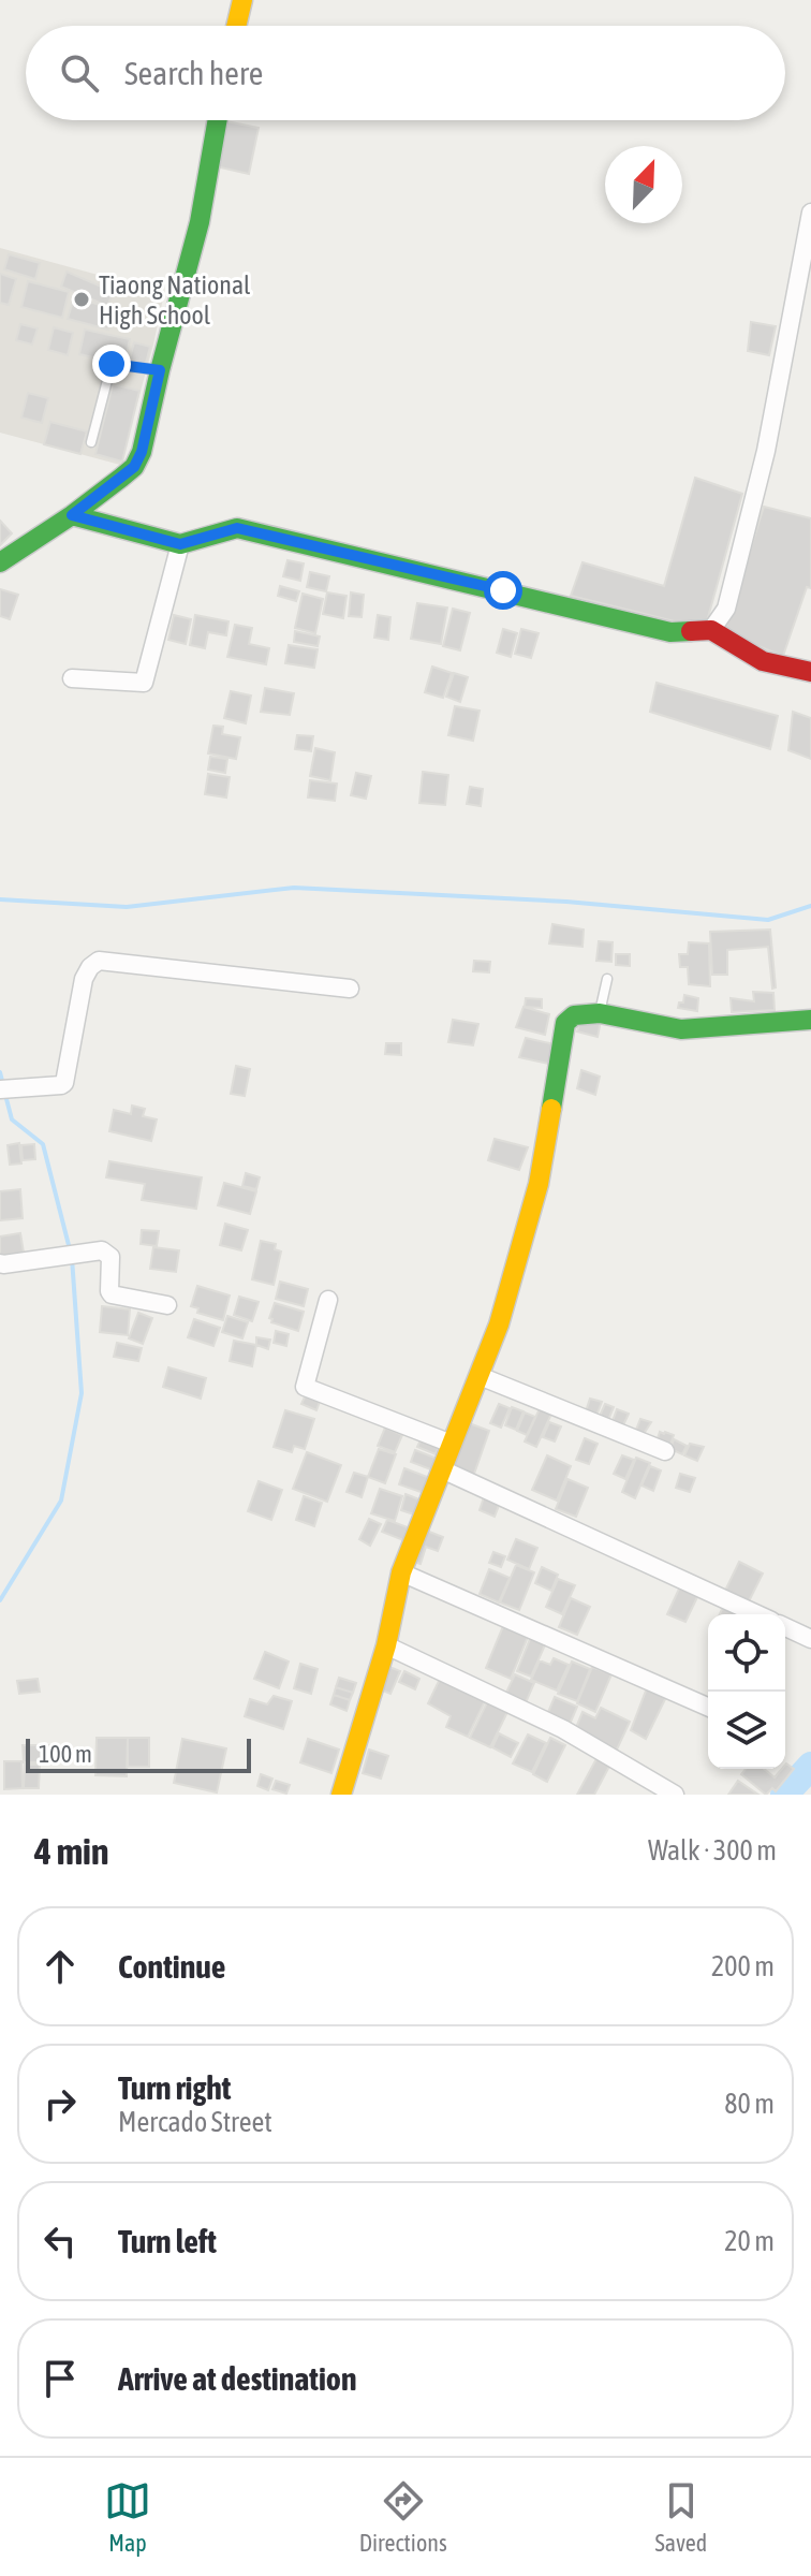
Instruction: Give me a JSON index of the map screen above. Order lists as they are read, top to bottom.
{
  "places": ["Tiaong National High School"],
  "scale_bar": "100 m",
  "north": "top right",
  "page": {
    "search": "Search here",
    "scale": "100 m",
    "heading": ["4 min", "Walk · 300 m"],
    "list": [
      ["Continue", "200 m"],
      ["Turn right", "Mercado Street", "80 m"],
      ["Turn left", "20 m"],
      "Arrive at destination"
    ],
    "nav": ["Map", "Directions", "Saved"]
  }
}
